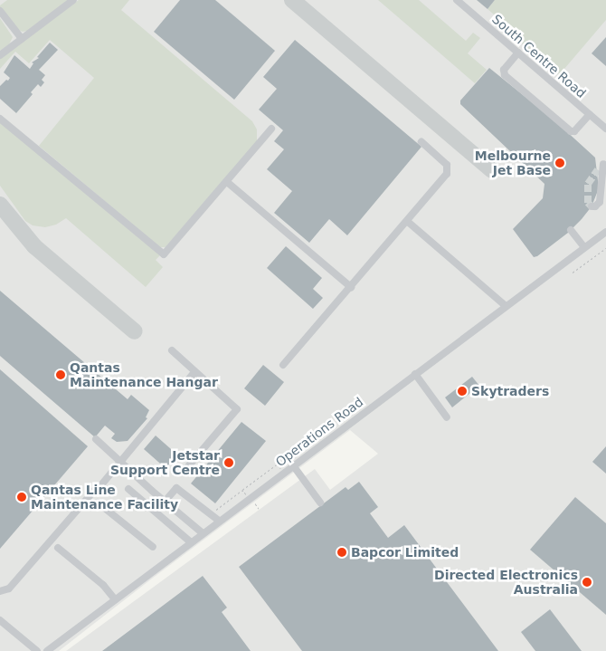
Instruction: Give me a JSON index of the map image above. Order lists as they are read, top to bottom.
{
  "streets": {
    "street": ["South Centre Road", "Operations Road"]
  },
  "places": [
    "Melbourne Jet Base",
    "Qantas Maintenance Hangar",
    "Skytraders",
    "Jetstar Support Centre",
    "Qantas Line Maintenance Facility",
    "Bapcor Limited",
    "Directed Electronics Australia"
  ]
}
